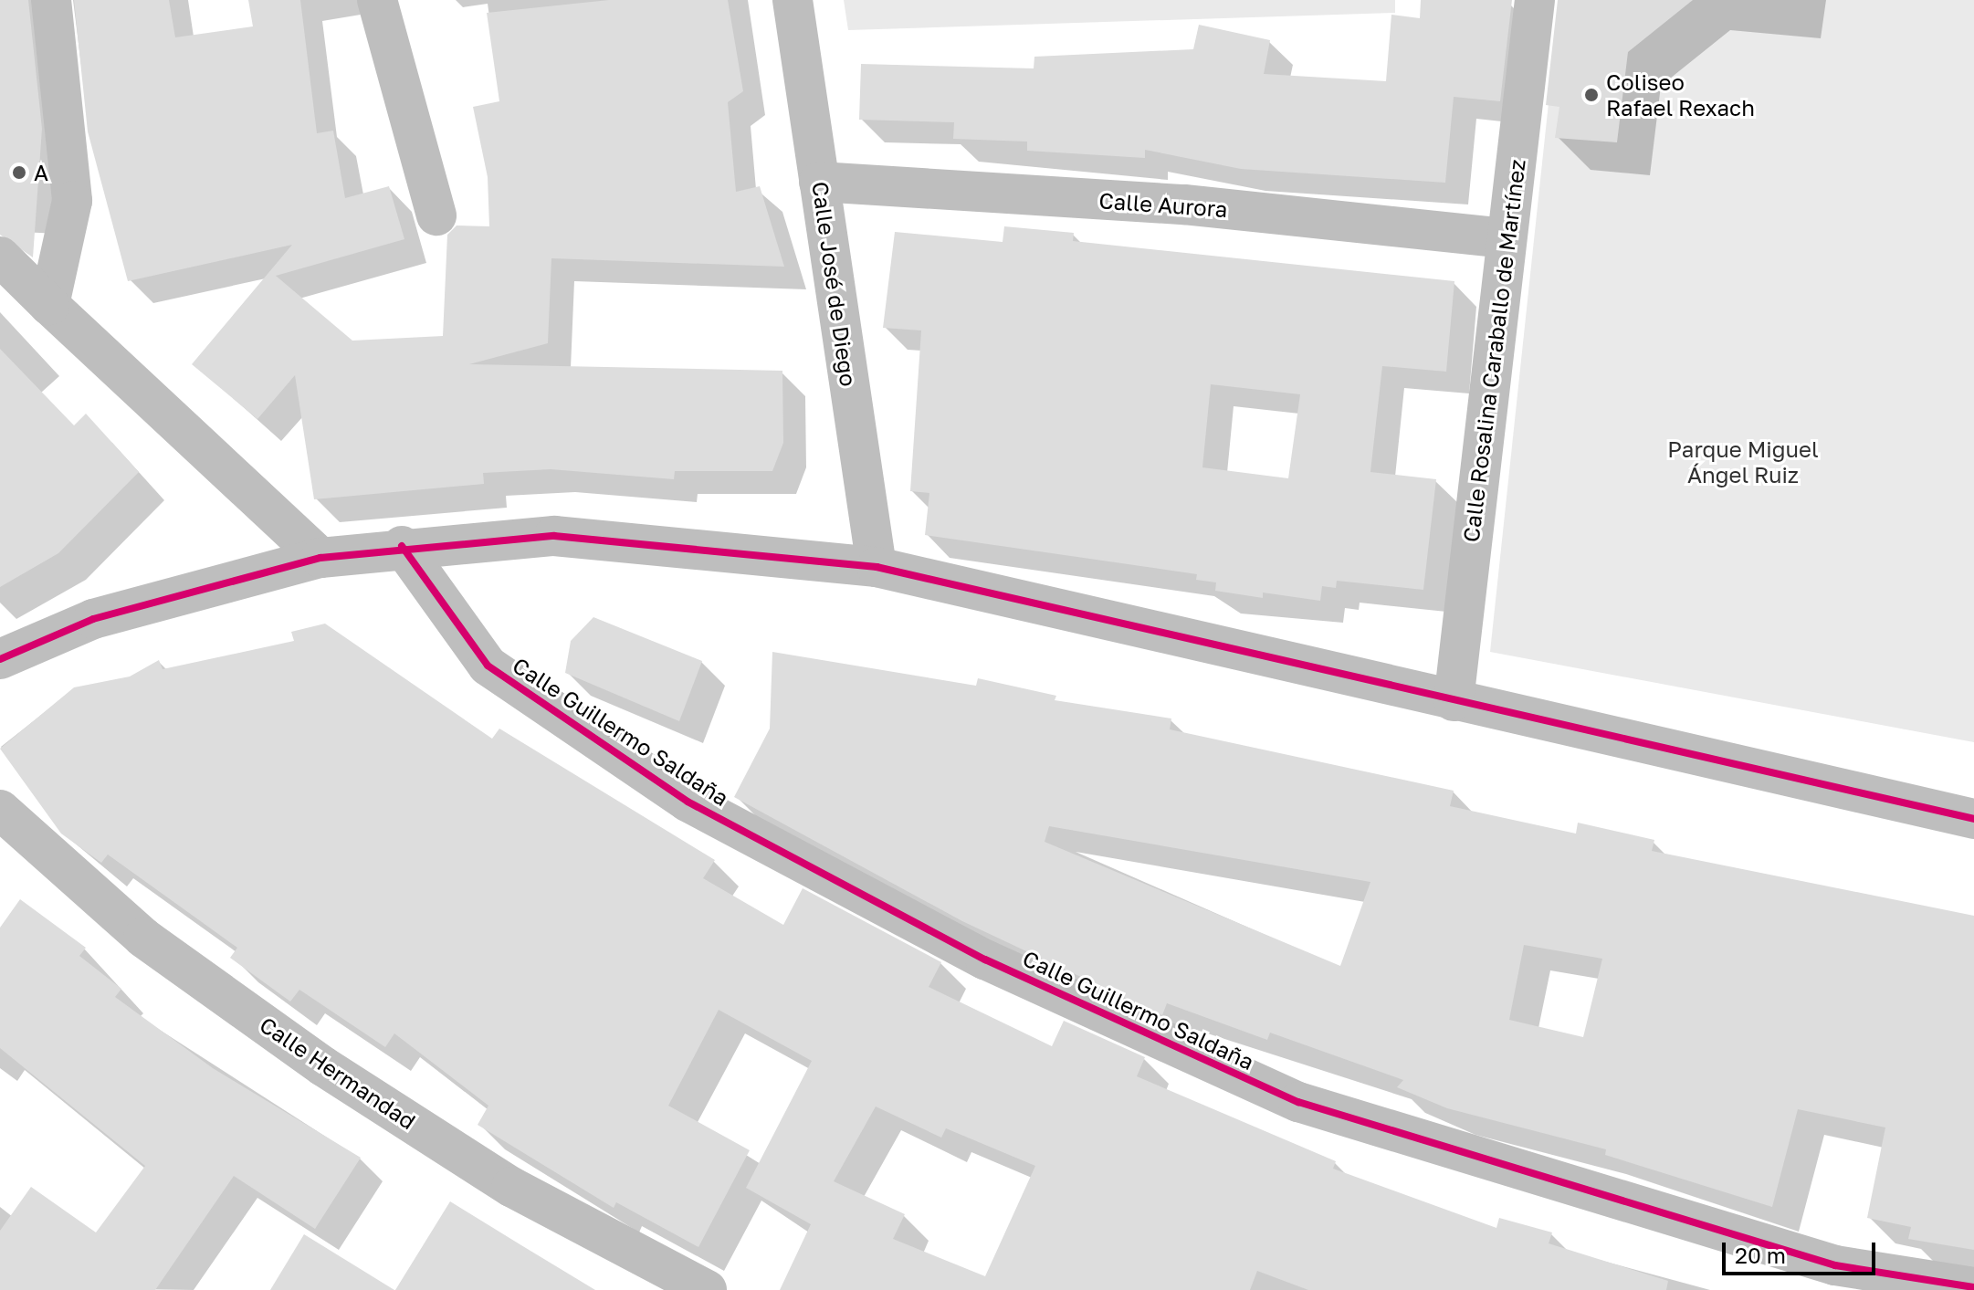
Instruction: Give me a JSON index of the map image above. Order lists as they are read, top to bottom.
{
  "streets": {
    "street": [
      "Calle Aurora",
      "Calle José de Diego",
      "Calle Rosalina Caraballo de Martínez",
      "Calle Guillermo Saldaña",
      "Calle Hermandad"
    ]
  },
  "crossings": [
    ["Calle Aurora", "Calle José de Diego"],
    ["Calle Aurora", "Calle Rosalina Caraballo de Martínez"]
  ],
  "parks": ["Parque Miguel Ángel Ruiz"],
  "places": ["Coliseo Rafael Rexach", "A"],
  "scale_bar": "20 m"
}
